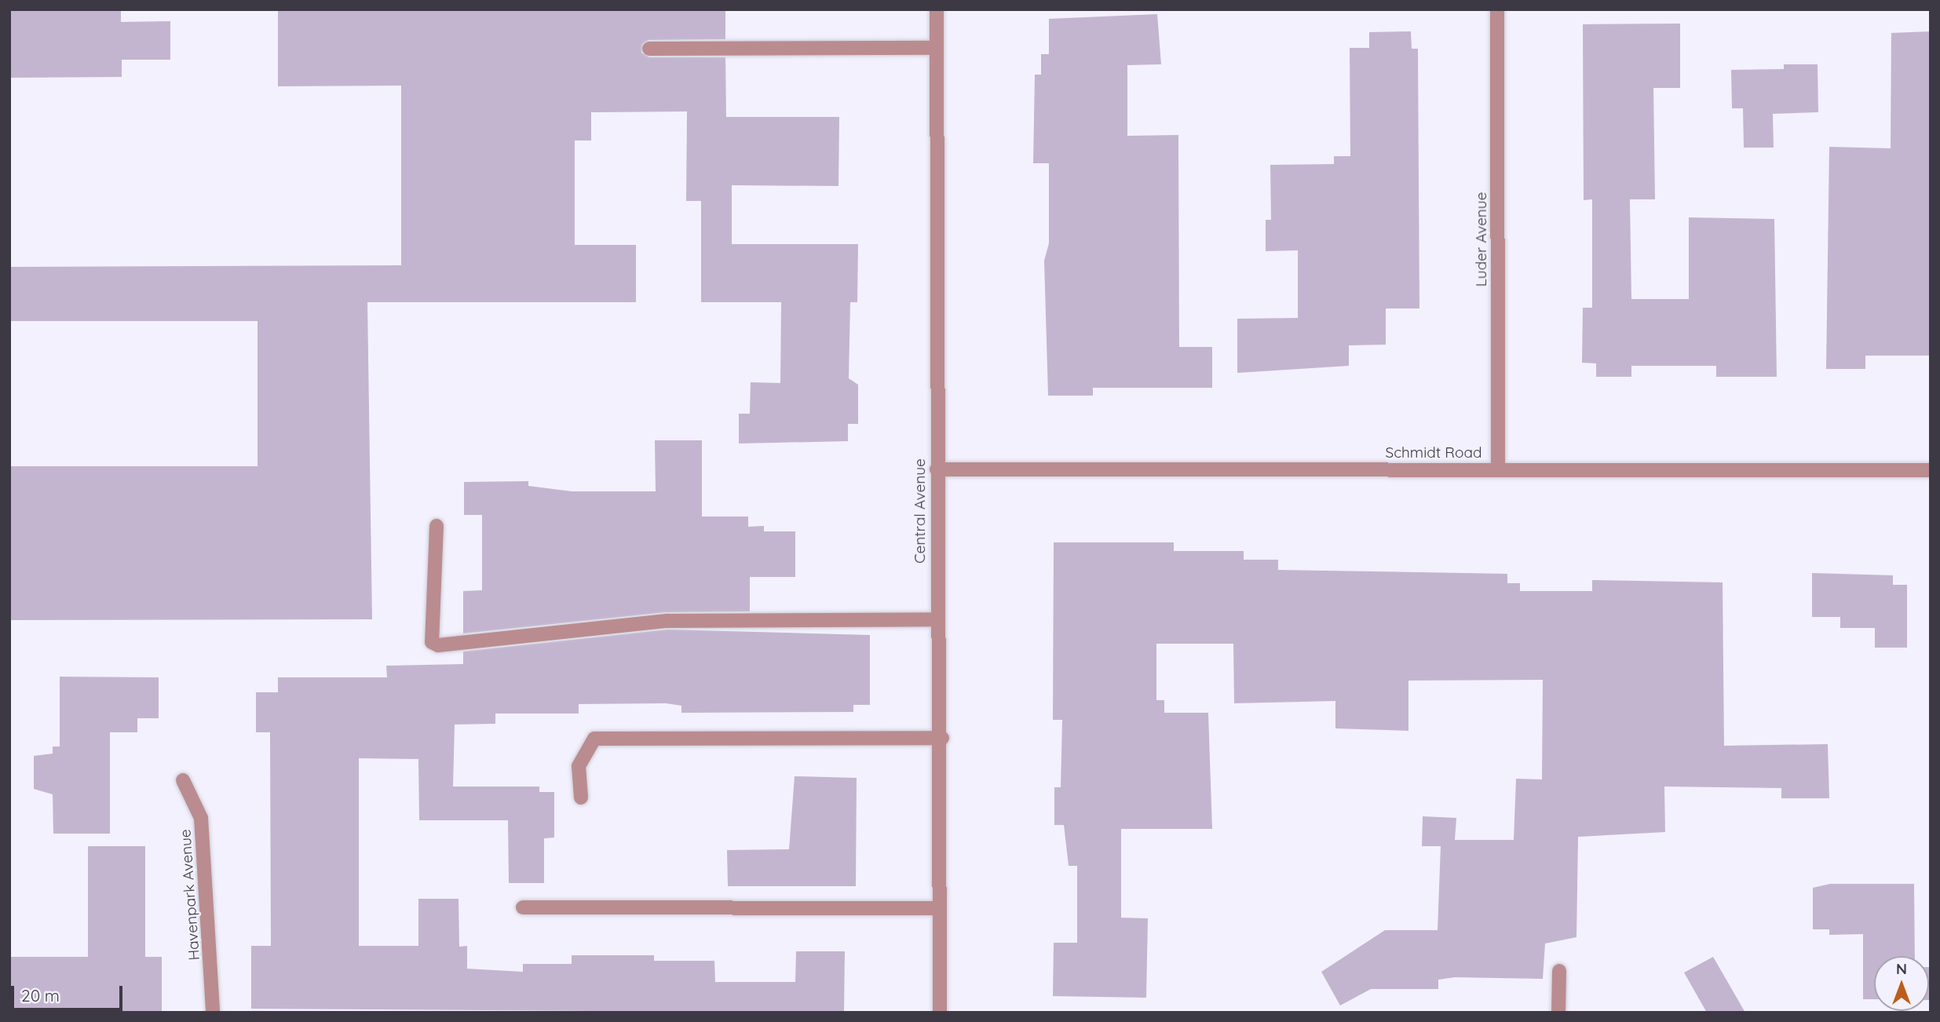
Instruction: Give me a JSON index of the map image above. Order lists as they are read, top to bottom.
{
  "streets": {
    "street": [
      "Luder Avenue",
      "Schmidt Road",
      "Central Avenue",
      "Havenpark Avenue"
    ]
  },
  "crossings": [
    ["Luder Avenue", "Schmidt Road"],
    ["Schmidt Road", "Central Avenue"]
  ],
  "scale_bar": "20 m",
  "north": "top"
}
